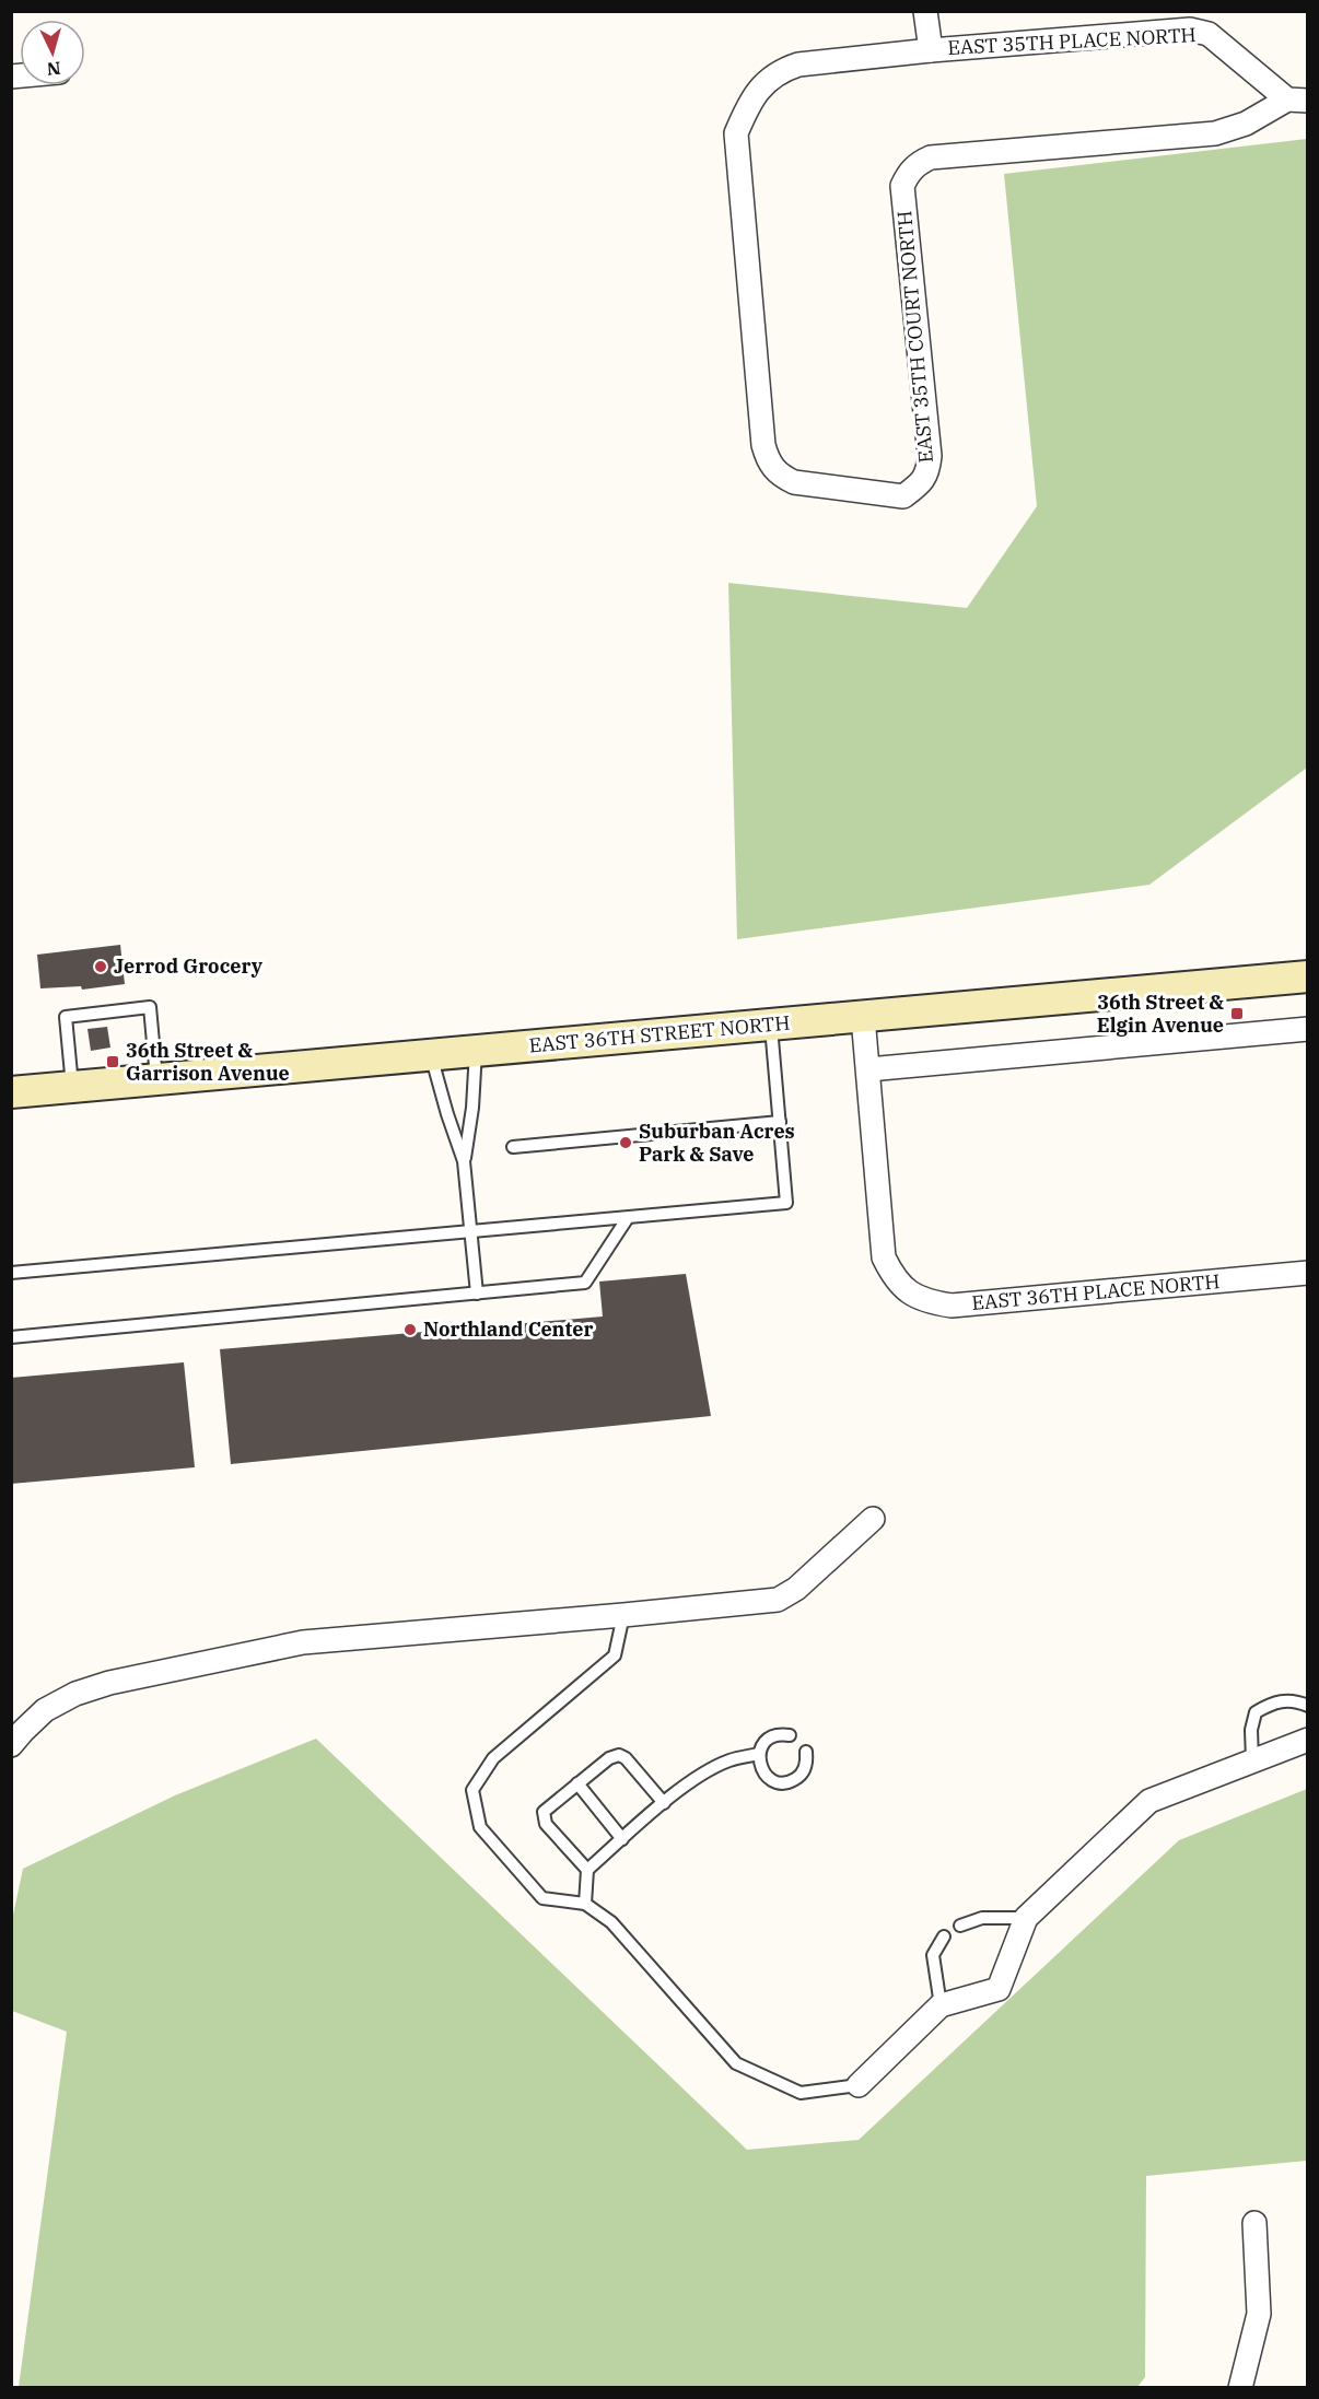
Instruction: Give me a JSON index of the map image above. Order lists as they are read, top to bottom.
{
  "streets": {
    "main road": ["EAST 36TH STREET NORTH"],
    "street": ["EAST 35TH PLACE NORTH", "EAST 35TH COURT NORTH", "EAST 36TH PLACE NORTH"]
  },
  "crossings": [
    ["EAST 35TH PLACE NORTH", "EAST 35TH COURT NORTH"]
  ],
  "places": {
    "other": ["Jerrod Grocery", "Suburban Acres Park & Save", "Northland Center"],
    "transit": ["36th Street & Elgin Avenue", "36th Street & Garrison Avenue"]
  },
  "north": "bottom"
}
